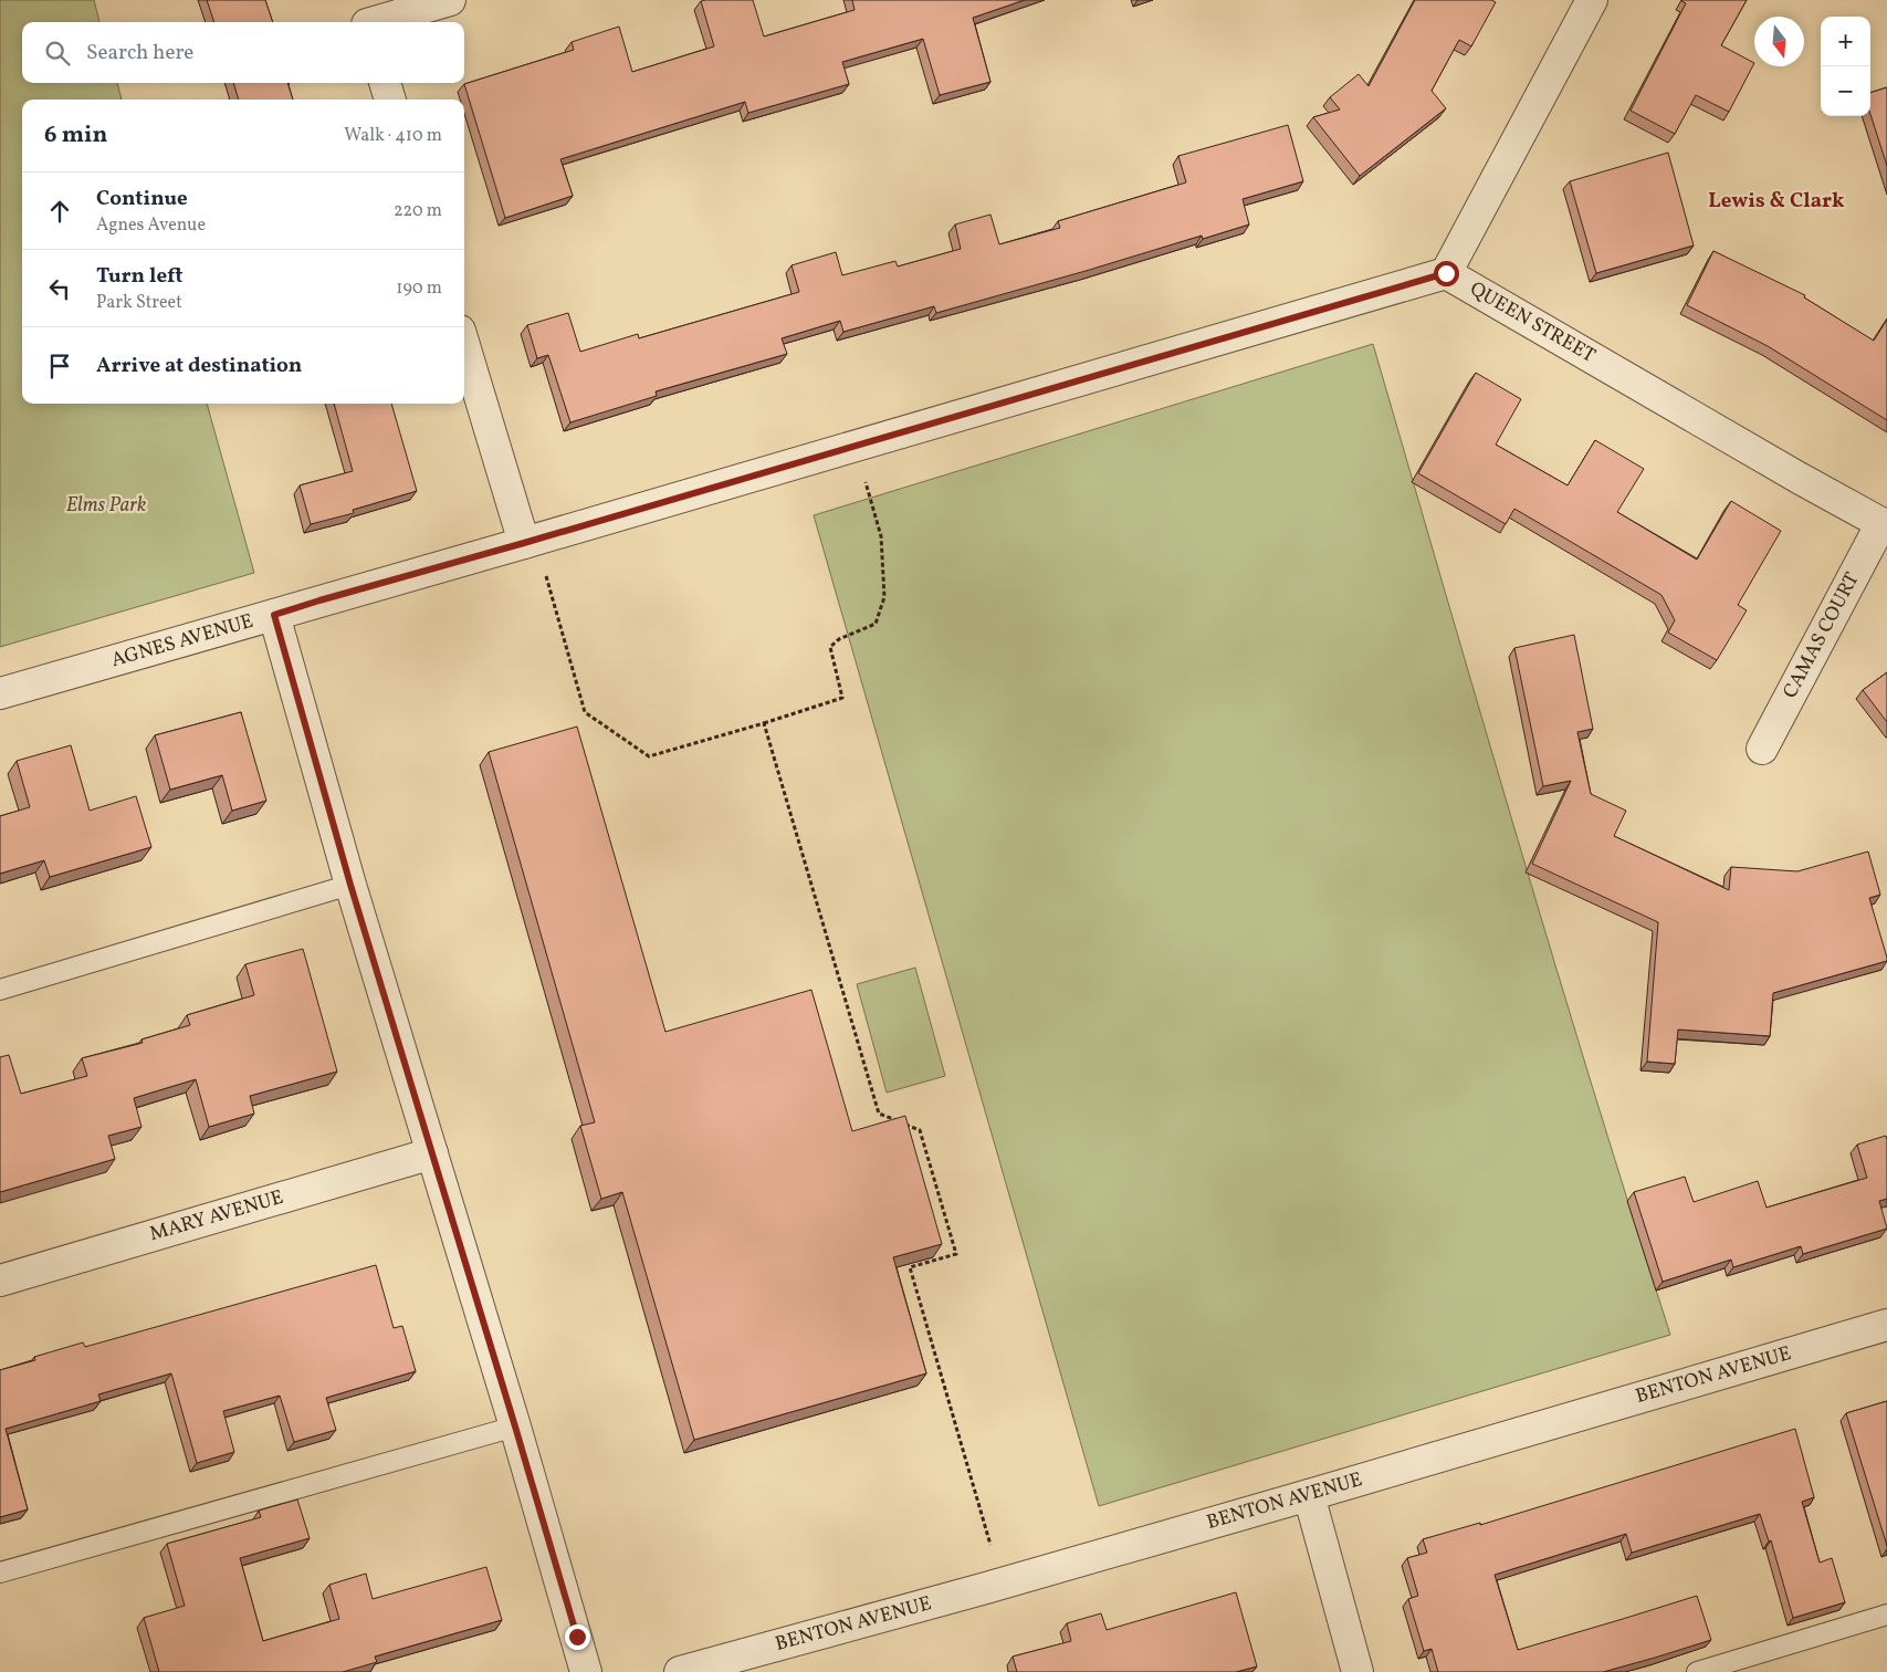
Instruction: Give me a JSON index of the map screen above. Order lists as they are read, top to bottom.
{
  "streets": {
    "street": [
      "QUEEN STREET",
      "CAMAS COURT",
      "AGNES AVENUE",
      "MARY AVENUE",
      "BENTON AVENUE"
    ]
  },
  "crossings": [
    ["QUEEN STREET", "CAMAS COURT"],
    ["QUEEN STREET", "AGNES AVENUE"]
  ],
  "districts": ["Lewis & Clark"],
  "parks": ["Elms Park"],
  "north": "bottom",
  "page": {
    "map_buttons": ["+", "−"],
    "search": "Search here",
    "heading": ["6 min", "Walk · 410 m"],
    "list": [
      ["Continue", "Agnes Avenue", "220 m"],
      ["Turn left", "Park Street", "190 m"],
      "Arrive at destination"
    ]
  }
}
